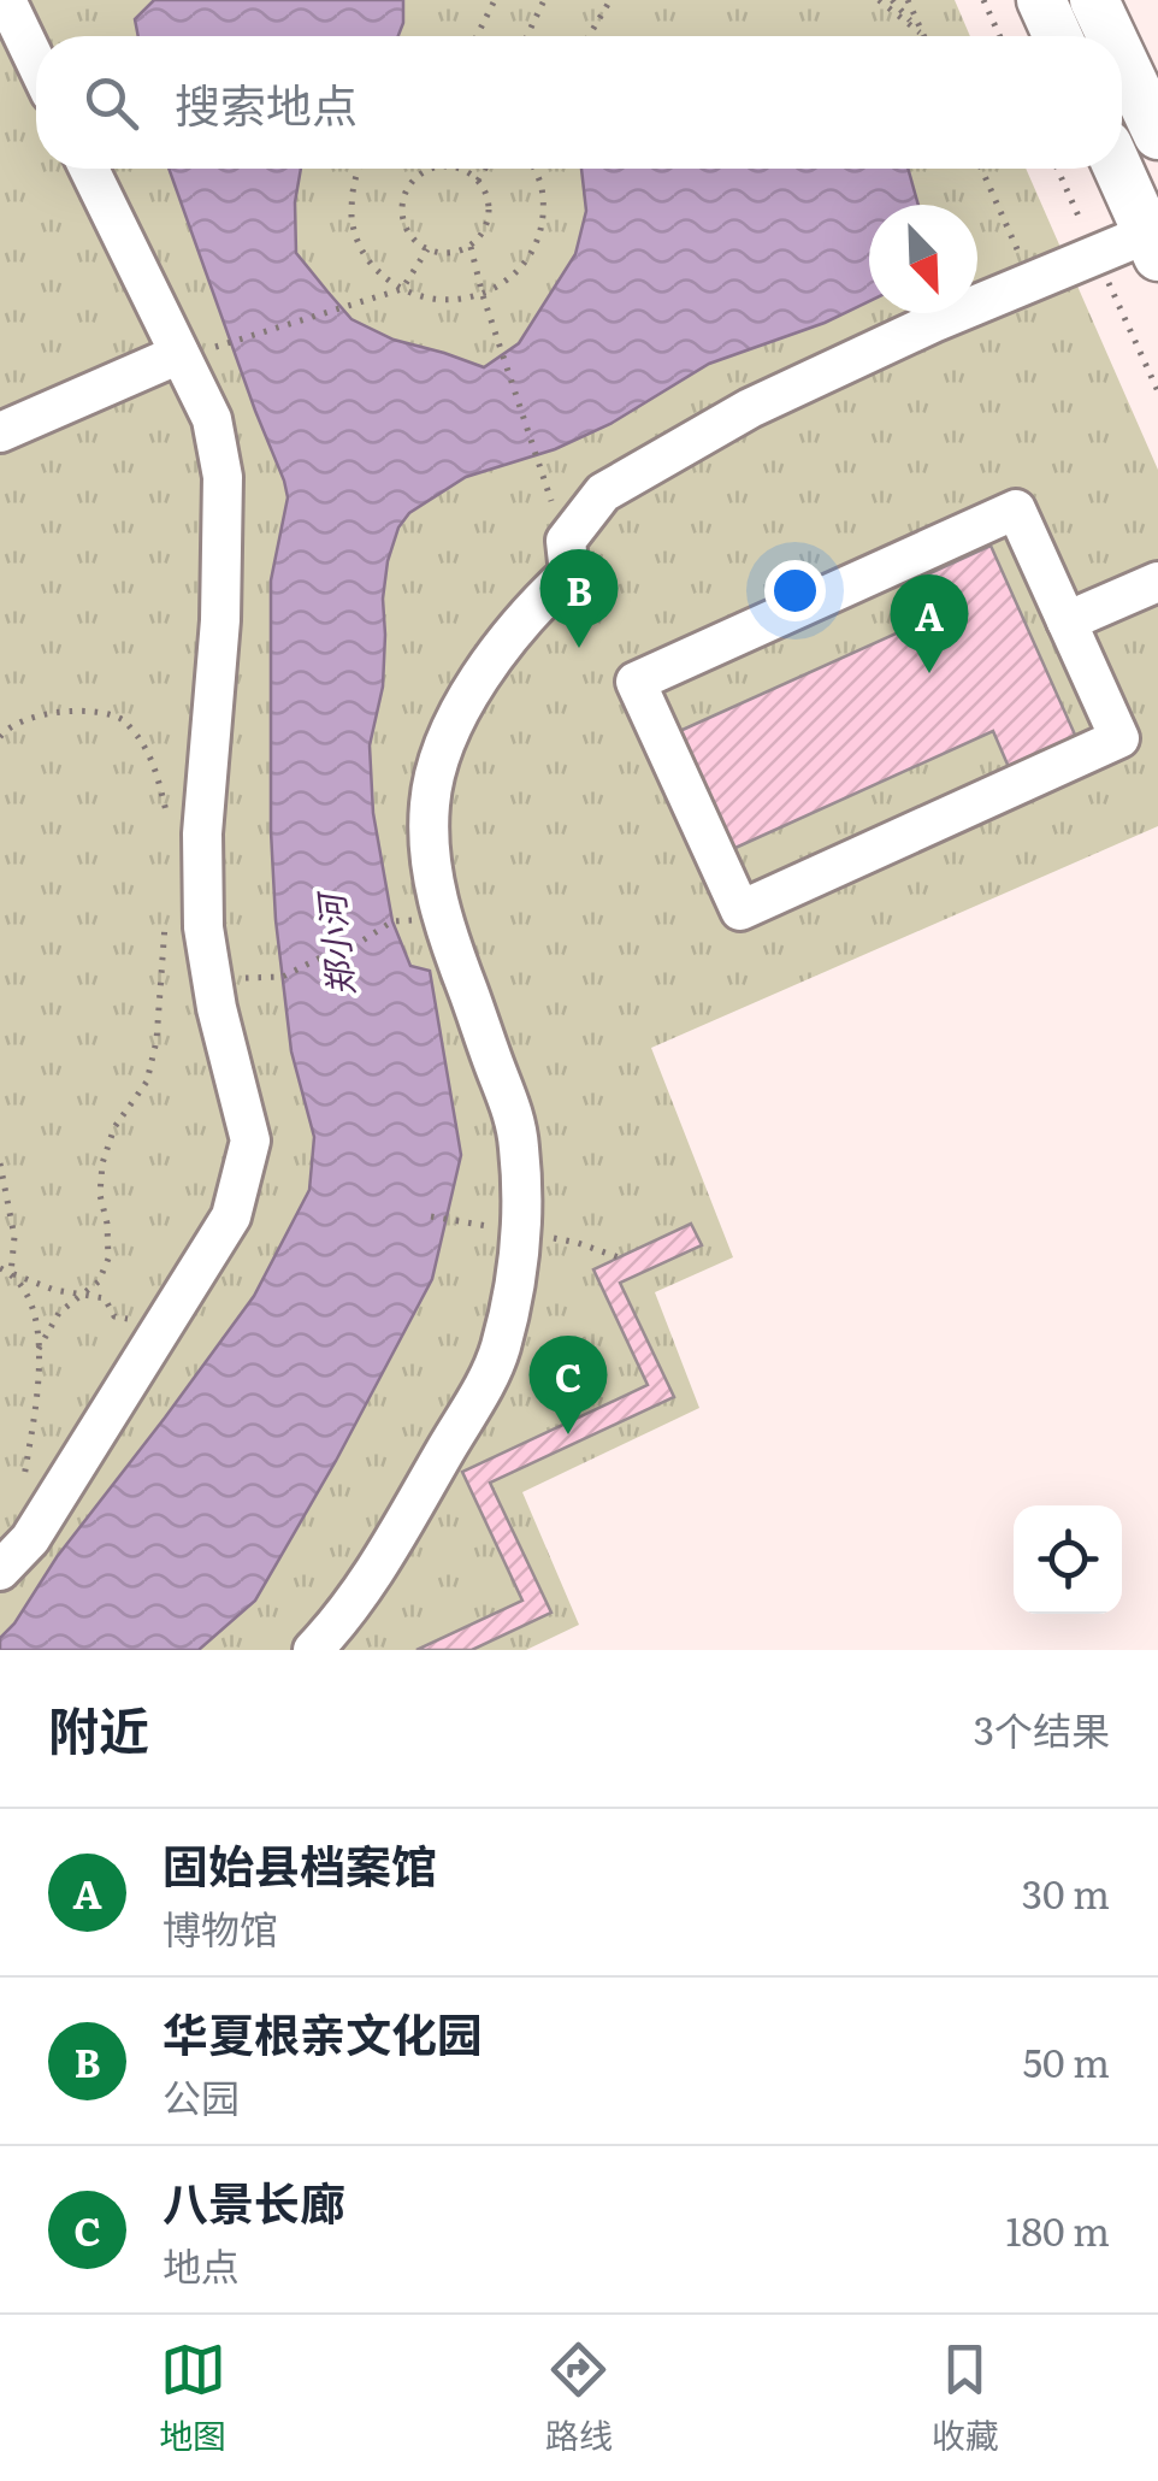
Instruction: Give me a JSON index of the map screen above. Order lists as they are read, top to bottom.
{
  "water": ["郑小河"],
  "north": "bottom right",
  "page": {
    "search": "搜索地点",
    "pins": ["B", "A", "C"],
    "heading": ["附近", "3个结果"],
    "list": [
      {
        "mark": "A",
        "name": "固始县档案馆",
        "note": "博物馆",
        "value": "30 m"
      },
      {
        "mark": "B",
        "name": "华夏根亲文化园",
        "note": "公园",
        "value": "50 m"
      },
      {
        "mark": "C",
        "name": "八景长廊",
        "note": "地点",
        "value": "180 m"
      }
    ],
    "nav": ["地图", "路线", "收藏"]
  }
}
